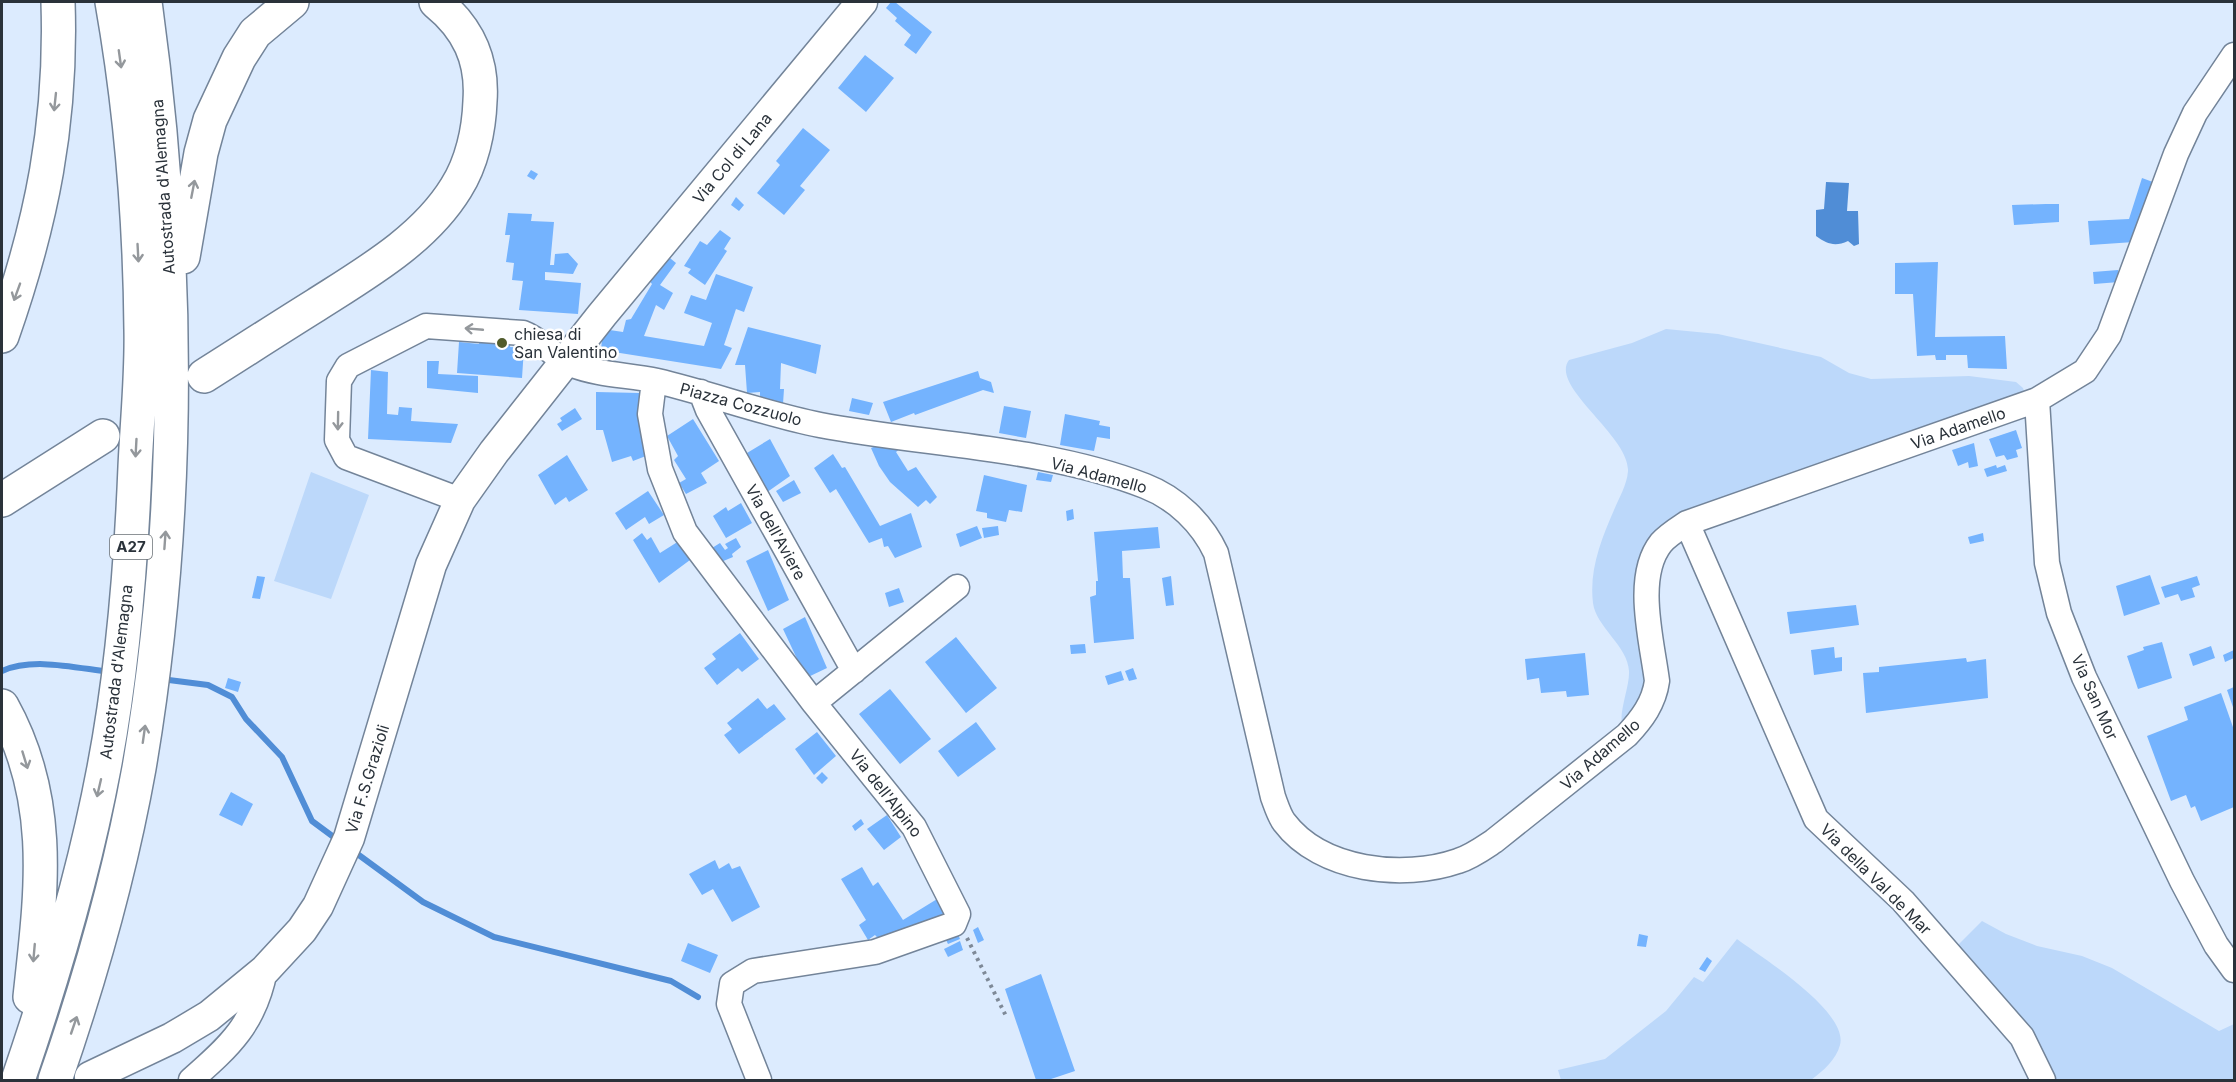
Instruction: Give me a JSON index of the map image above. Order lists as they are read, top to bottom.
{
  "streets": {
    "highway": ["Autostrada d'Alemagna", "A27"],
    "main road": ["Via Col di Lana", "Via F.S.Grazioli"],
    "street": [
      "Piazza Cozzuolo",
      "Via Adamello",
      "Via dell'Aviere",
      "Via San Mor",
      "Via dell'Alpino",
      "Via della Val de Mar"
    ]
  },
  "crossings": [
    ["Via Col di Lana", "Piazza Cozzuolo"],
    ["Via Col di Lana", "Via F.S.Grazioli"],
    ["Autostrada d'Alemagna", "A27"],
    ["Piazza Cozzuolo", "Via Adamello"],
    ["Piazza Cozzuolo", "Via dell'Aviere"],
    ["Piazza Cozzuolo", "Via F.S.Grazioli"],
    ["Piazza Cozzuolo", "Via dell'Alpino"],
    ["Via Adamello", "Via San Mor"],
    ["Via Adamello", "Via della Val de Mar"]
  ],
  "places": ["chiesa di San Valentino"]
}
